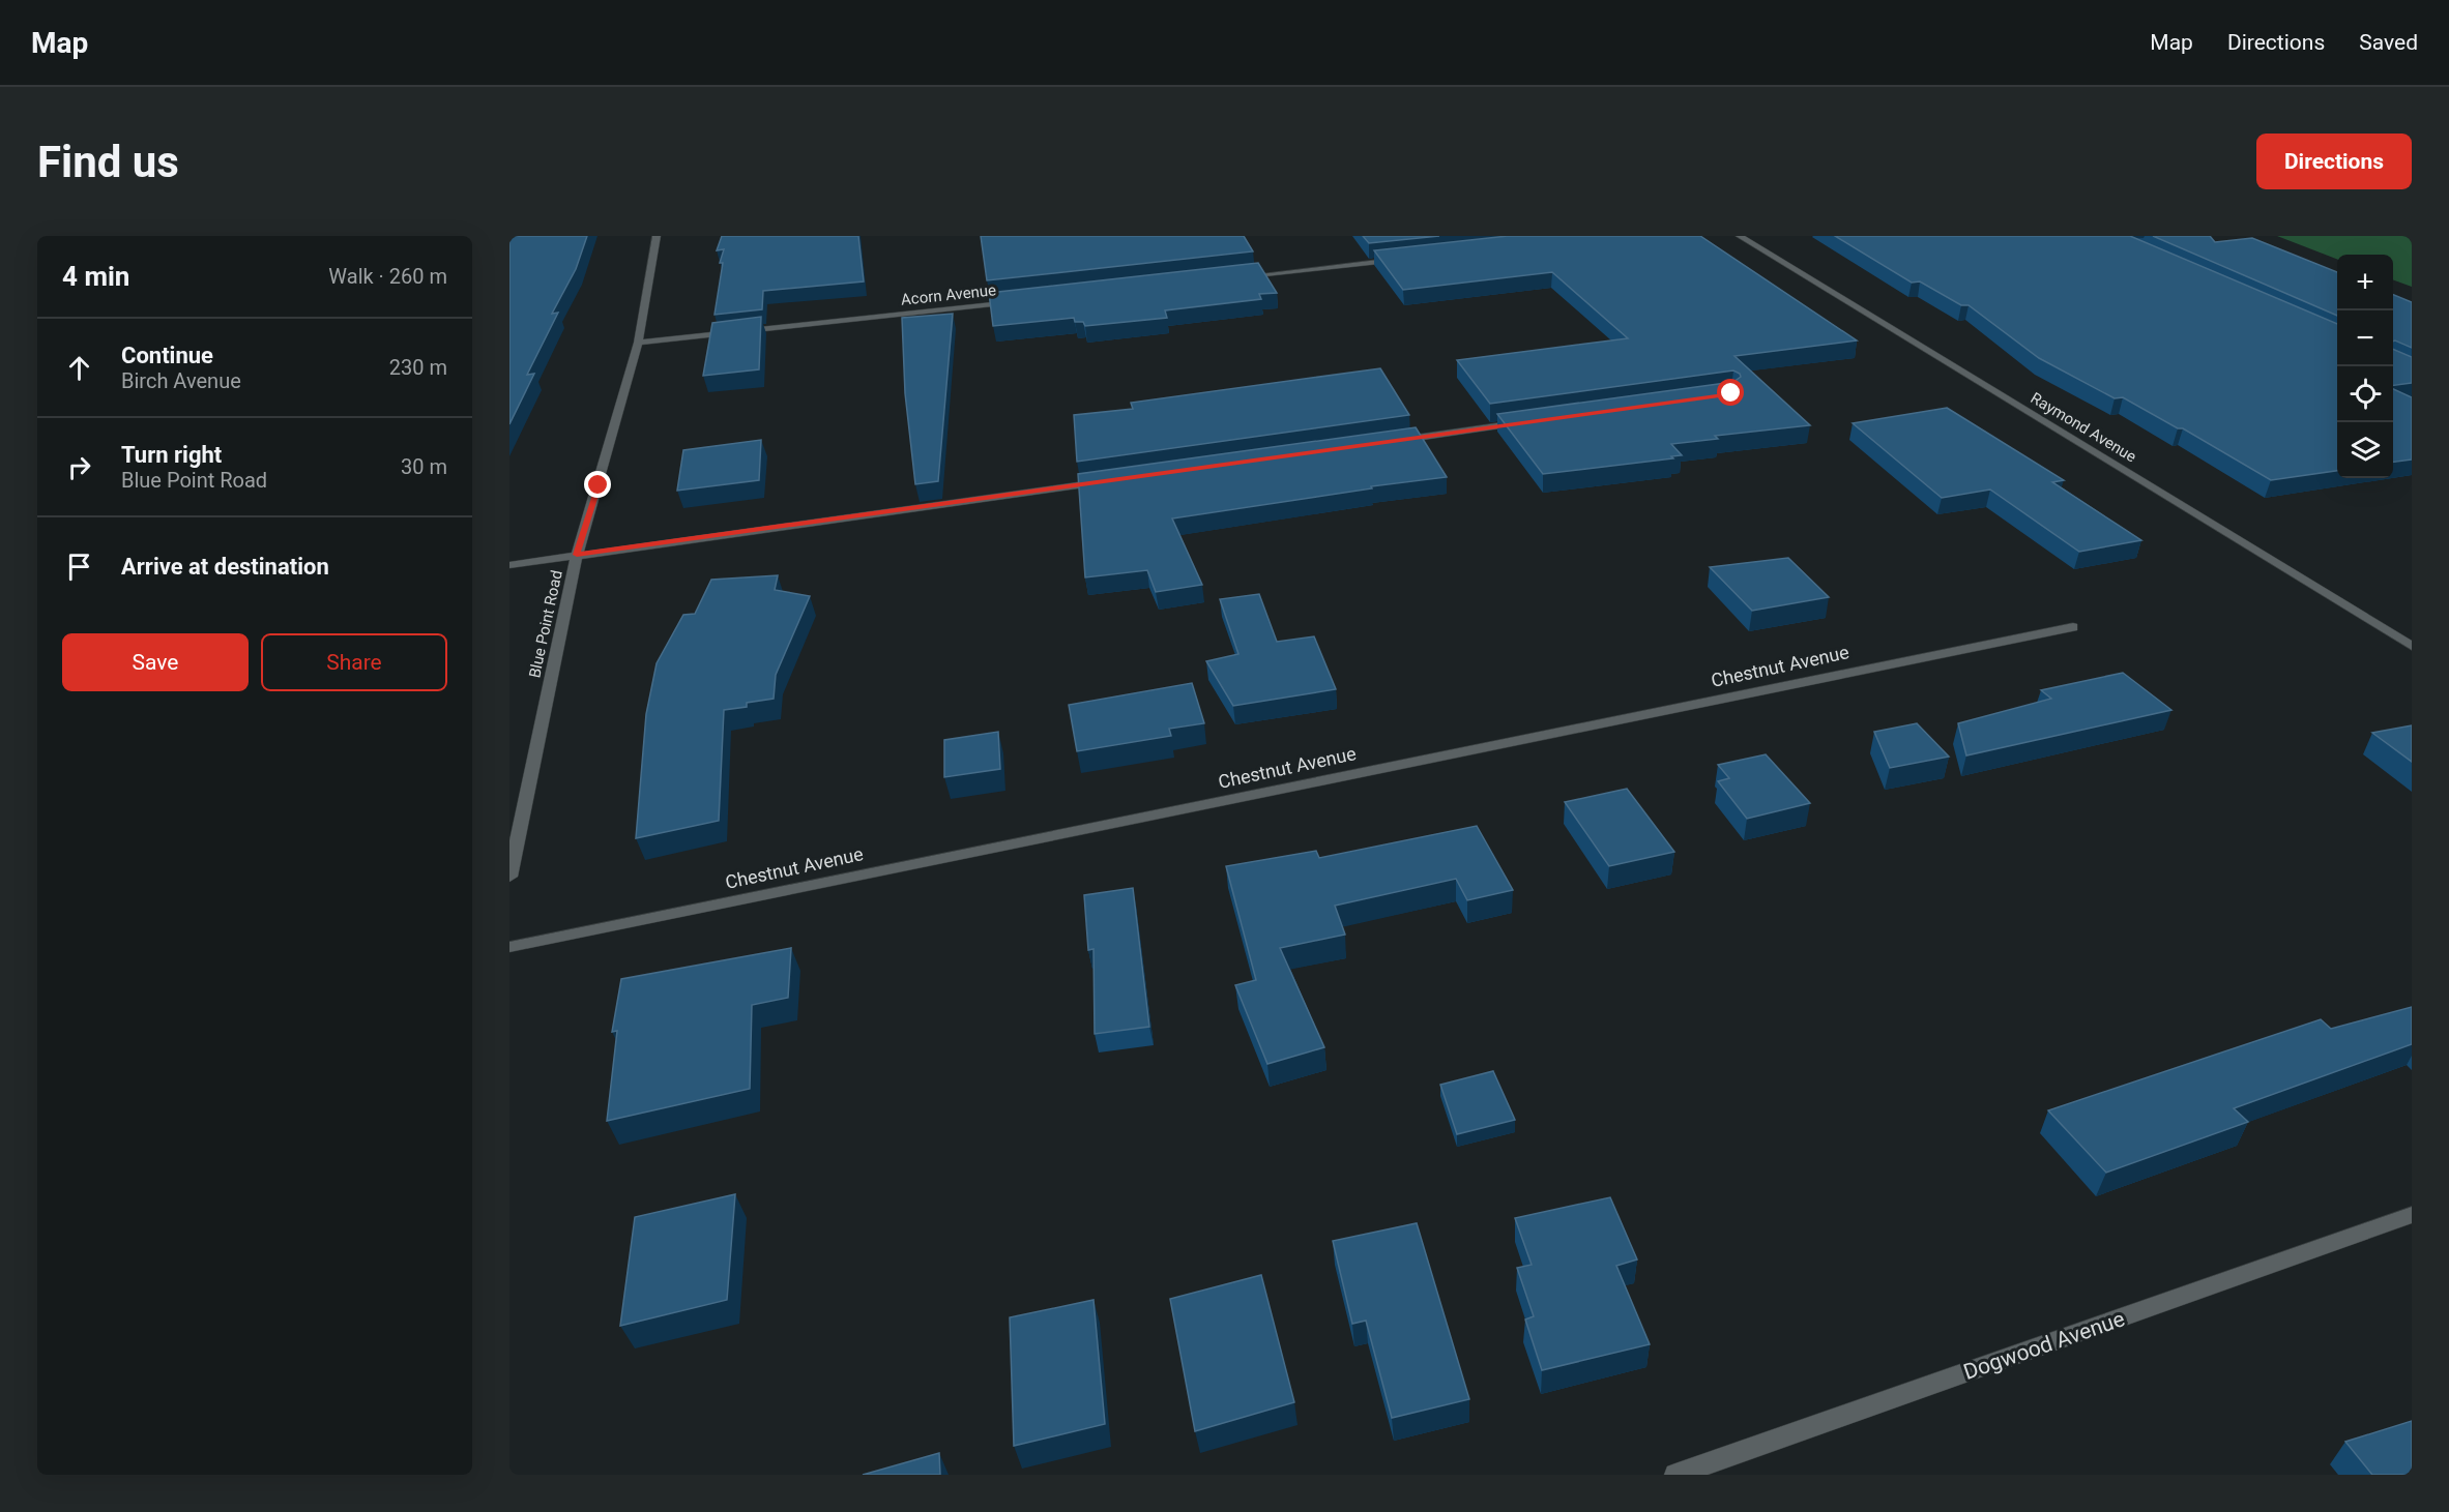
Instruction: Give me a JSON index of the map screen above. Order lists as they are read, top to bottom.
{
  "streets": {
    "street": [
      "Acorn Avenue",
      "Raymond Avenue",
      "Blue Point Road",
      "Chestnut Avenue",
      "Dogwood Avenue"
    ]
  },
  "crossings": [
    ["Acorn Avenue", "Blue Point Road"]
  ],
  "page": {
    "header": "Map",
    "nav": ["Map", "Directions", "Saved"],
    "buttons": [
      "Directions",
      ["Save", "Share"]
    ],
    "title": "Find us",
    "heading": ["4 min", "Walk · 260 m"],
    "map_buttons": ["+", "−"],
    "list": [
      ["Continue", "Birch Avenue", "230 m"],
      ["Turn right", "Blue Point Road", "30 m"],
      "Arrive at destination"
    ]
  }
}
